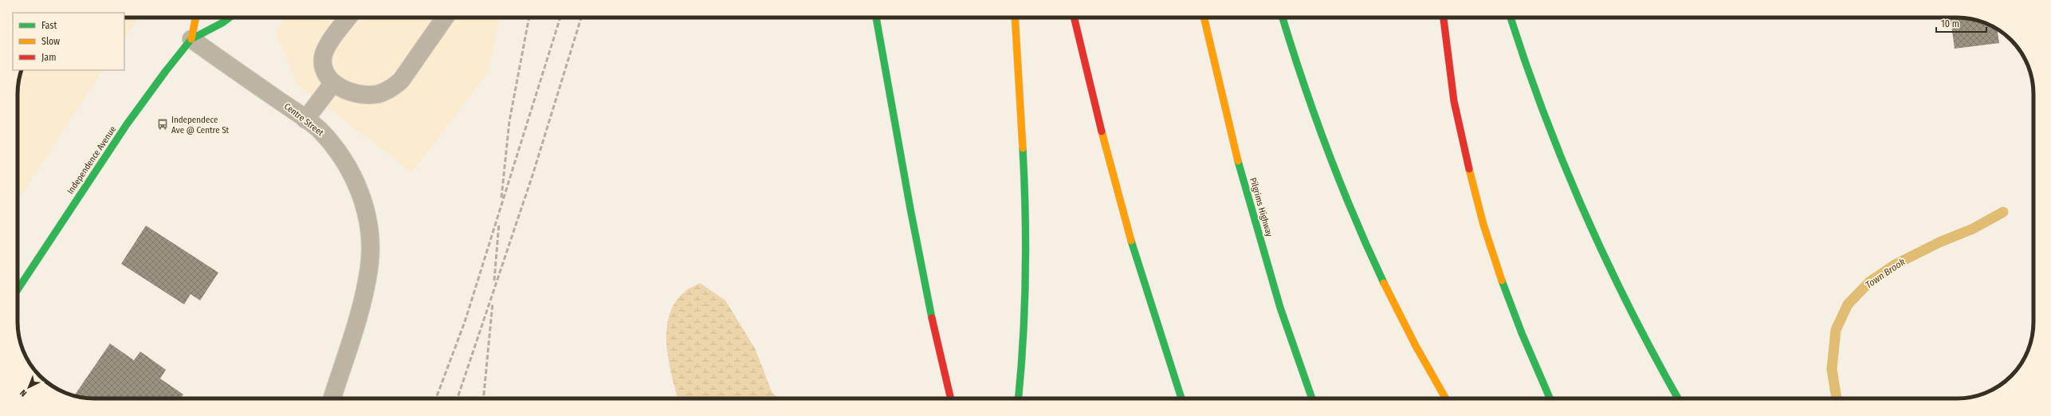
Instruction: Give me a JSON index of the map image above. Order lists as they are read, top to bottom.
{
  "streets": {
    "main road": ["Independence Avenue", "Pilgrims Highway"],
    "street": ["Centre Street"]
  },
  "crossings": [
    ["Centre Street", "Independence Avenue"]
  ],
  "water": ["Town Brook"],
  "places": {
    "bus stop": ["Independece Ave @ Centre St"]
  },
  "legend": ["Fast", "Slow", "Jam"],
  "scale_bar": "10 m",
  "north": "bottom left"
}
